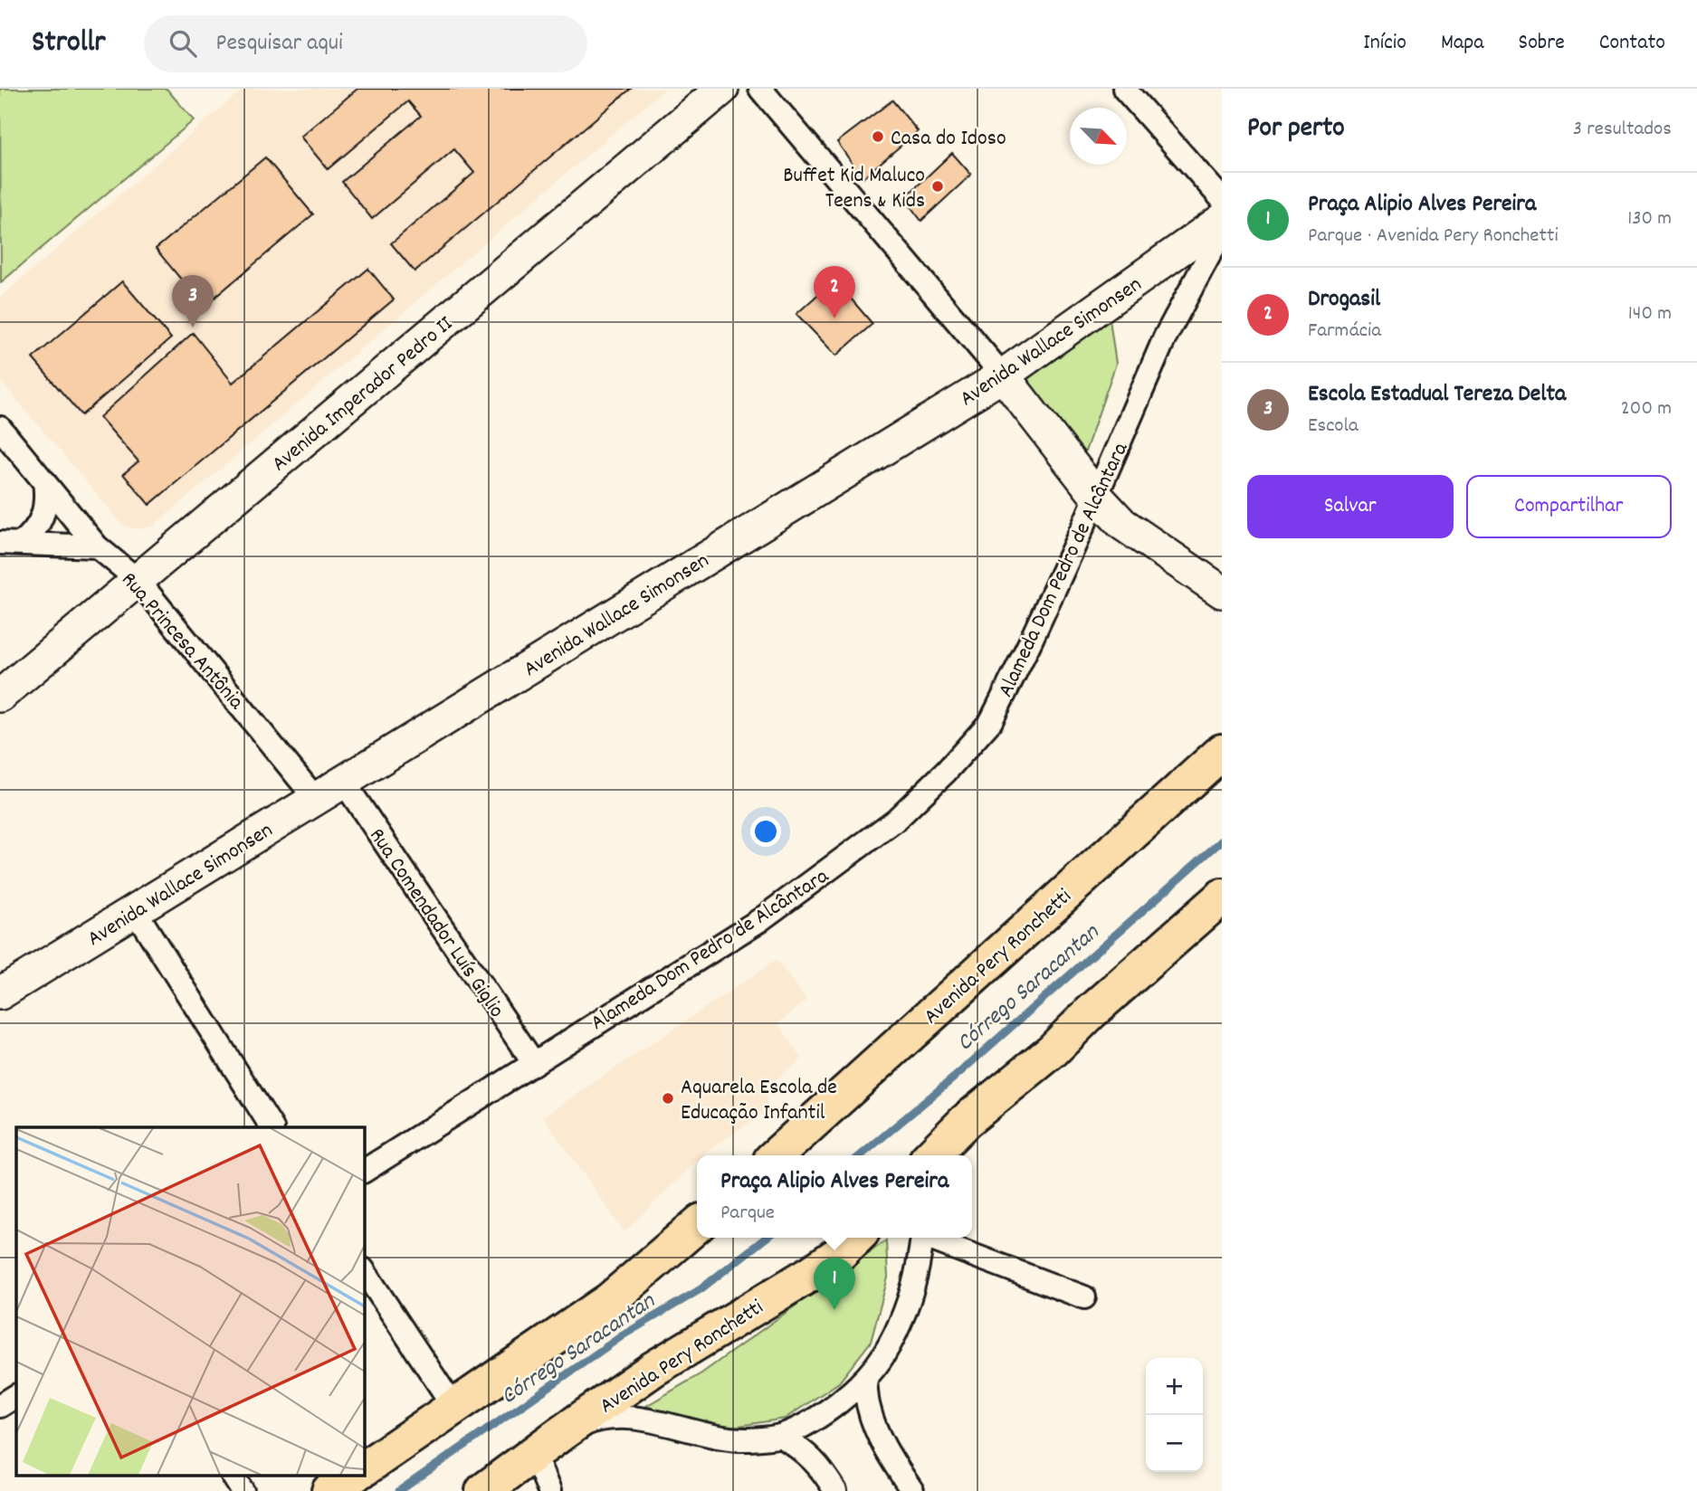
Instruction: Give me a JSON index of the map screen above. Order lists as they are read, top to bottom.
{
  "streets": {
    "main road": ["Avenida Pery Ronchetti"],
    "street": [
      "Avenida Wallace Simonsen",
      "Avenida Imperador Pedro II",
      "Alameda Dom Pedro de Alcântara",
      "Rua Princesa Antônia",
      "Rua Comendador Luís Giglio"
    ]
  },
  "crossings": [
    ["Avenida Wallace Simonsen", "Rua Princesa Antônia"],
    ["Avenida Wallace Simonsen", "Rua Comendador Luís Giglio"],
    ["Avenida Imperador Pedro II", "Rua Princesa Antônia"],
    ["Alameda Dom Pedro de Alcântara", "Rua Comendador Luís Giglio"]
  ],
  "water": ["Córrego Saracantan"],
  "places": ["Casa do Idoso", "Buffet Kid Maluco Teens & Kids", "Aquarela Escola de Educação Infantil"],
  "north": "bottom right",
  "page": {
    "header": "Strollr",
    "search": "Pesquisar aqui",
    "nav": [
      "Início",
      "Mapa",
      "Sobre",
      "Contato"
    ],
    "heading": ["Por perto", "3 resultados"],
    "list": [
      {
        "mark": "1",
        "name": "Praça Alipio Alves Pereira",
        "note": "Parque · Avenida Pery Ronchetti",
        "value": "130 m"
      },
      {
        "mark": "2",
        "name": "Drogasil",
        "note": "Farmácia",
        "value": "140 m"
      },
      {
        "mark": "3",
        "name": "Escola Estadual Tereza Delta",
        "note": "Escola",
        "value": "200 m"
      }
    ],
    "pins": ["2", "3", "1"],
    "buttons": ["Salvar", "Compartilhar"],
    "popup": ["Praça Alipio Alves Pereira", "Parque"],
    "map_buttons": ["+", "−"]
  }
}
